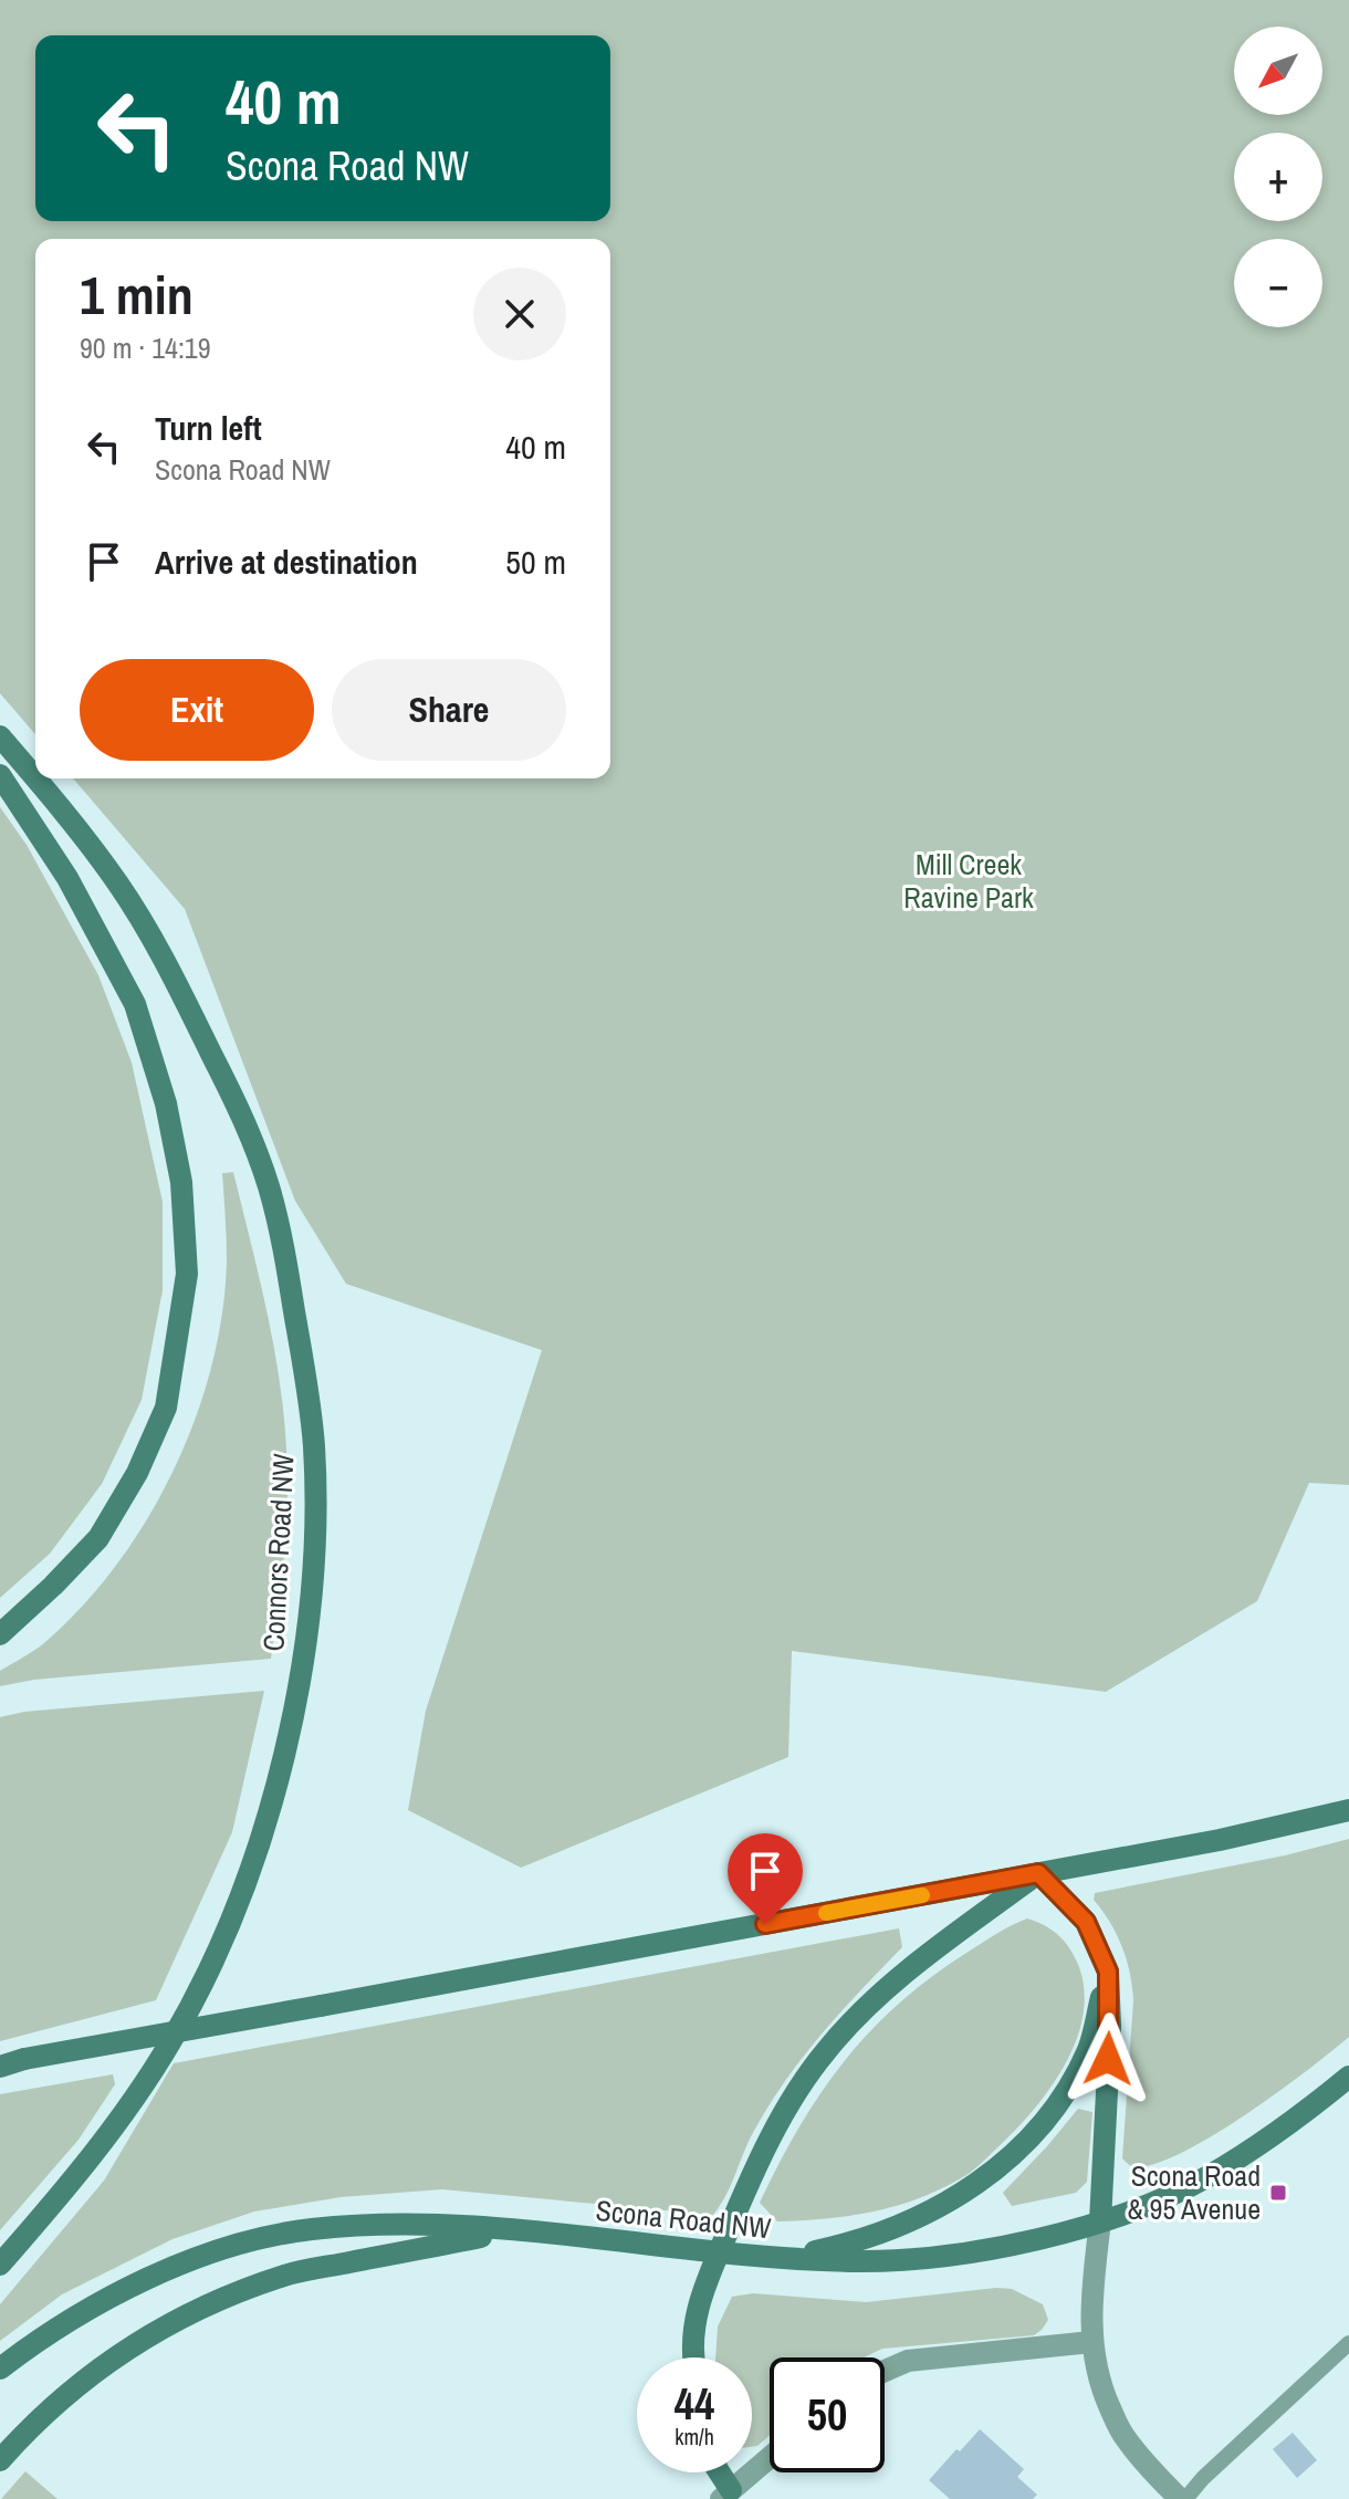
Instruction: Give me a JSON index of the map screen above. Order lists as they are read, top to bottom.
{
  "streets": {
    "main road": ["Connors Road NW", "Scona Road NW"]
  },
  "parks": ["Mill Creek Ravine Park"],
  "places": {
    "transit": ["Scona Road & 95 Avenue"]
  },
  "north": "bottom left",
  "page": {
    "map_buttons": ["+", "−"],
    "turn": ["40 m", "Scona Road NW"],
    "heading": ["1 min", "90 m · 14:19"],
    "list": [
      {
        "name": "Turn left",
        "note": "Scona Road NW",
        "value": "40 m"
      },
      {
        "name": "Arrive at destination",
        "value": "50 m"
      }
    ],
    "buttons": ["Exit", "Share"],
    "speed": "44 km/h",
    "limit": "50"
  }
}
